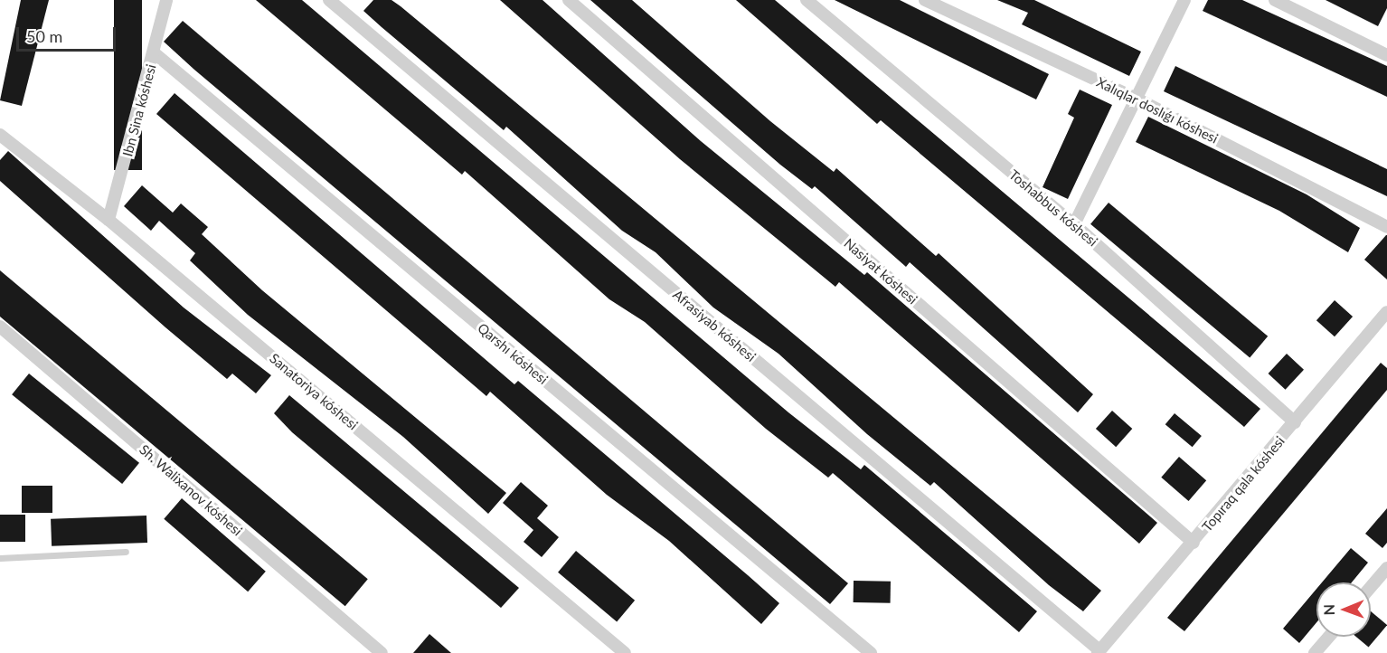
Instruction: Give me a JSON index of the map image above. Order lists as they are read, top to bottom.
{
  "streets": {
    "street": [
      "Ibn Sina kóshesi",
      "Xalıqlar doslıǵı kóshesi",
      "Toshabbus kóshesi",
      "Nasiyat kóshesi",
      "Afrasiyab kóshesi",
      "Qarshı kóshesi",
      "Sanatoriya kóshesi",
      "Topıraq qala kóshesi",
      "Sh. Walixanov kóshesi"
    ]
  },
  "crossings": [
    ["Ibn Sina kóshesi", "Qarshı kóshesi"],
    ["Ibn Sina kóshesi", "Sanatoriya kóshesi"],
    ["Toshabbus kóshesi", "Topıraq qala kóshesi"],
    ["Nasiyat kóshesi", "Topıraq qala kóshesi"],
    ["Afrasiyab kóshesi", "Topıraq qala kóshesi"]
  ],
  "scale_bar": "50 m",
  "north": "left"
}
